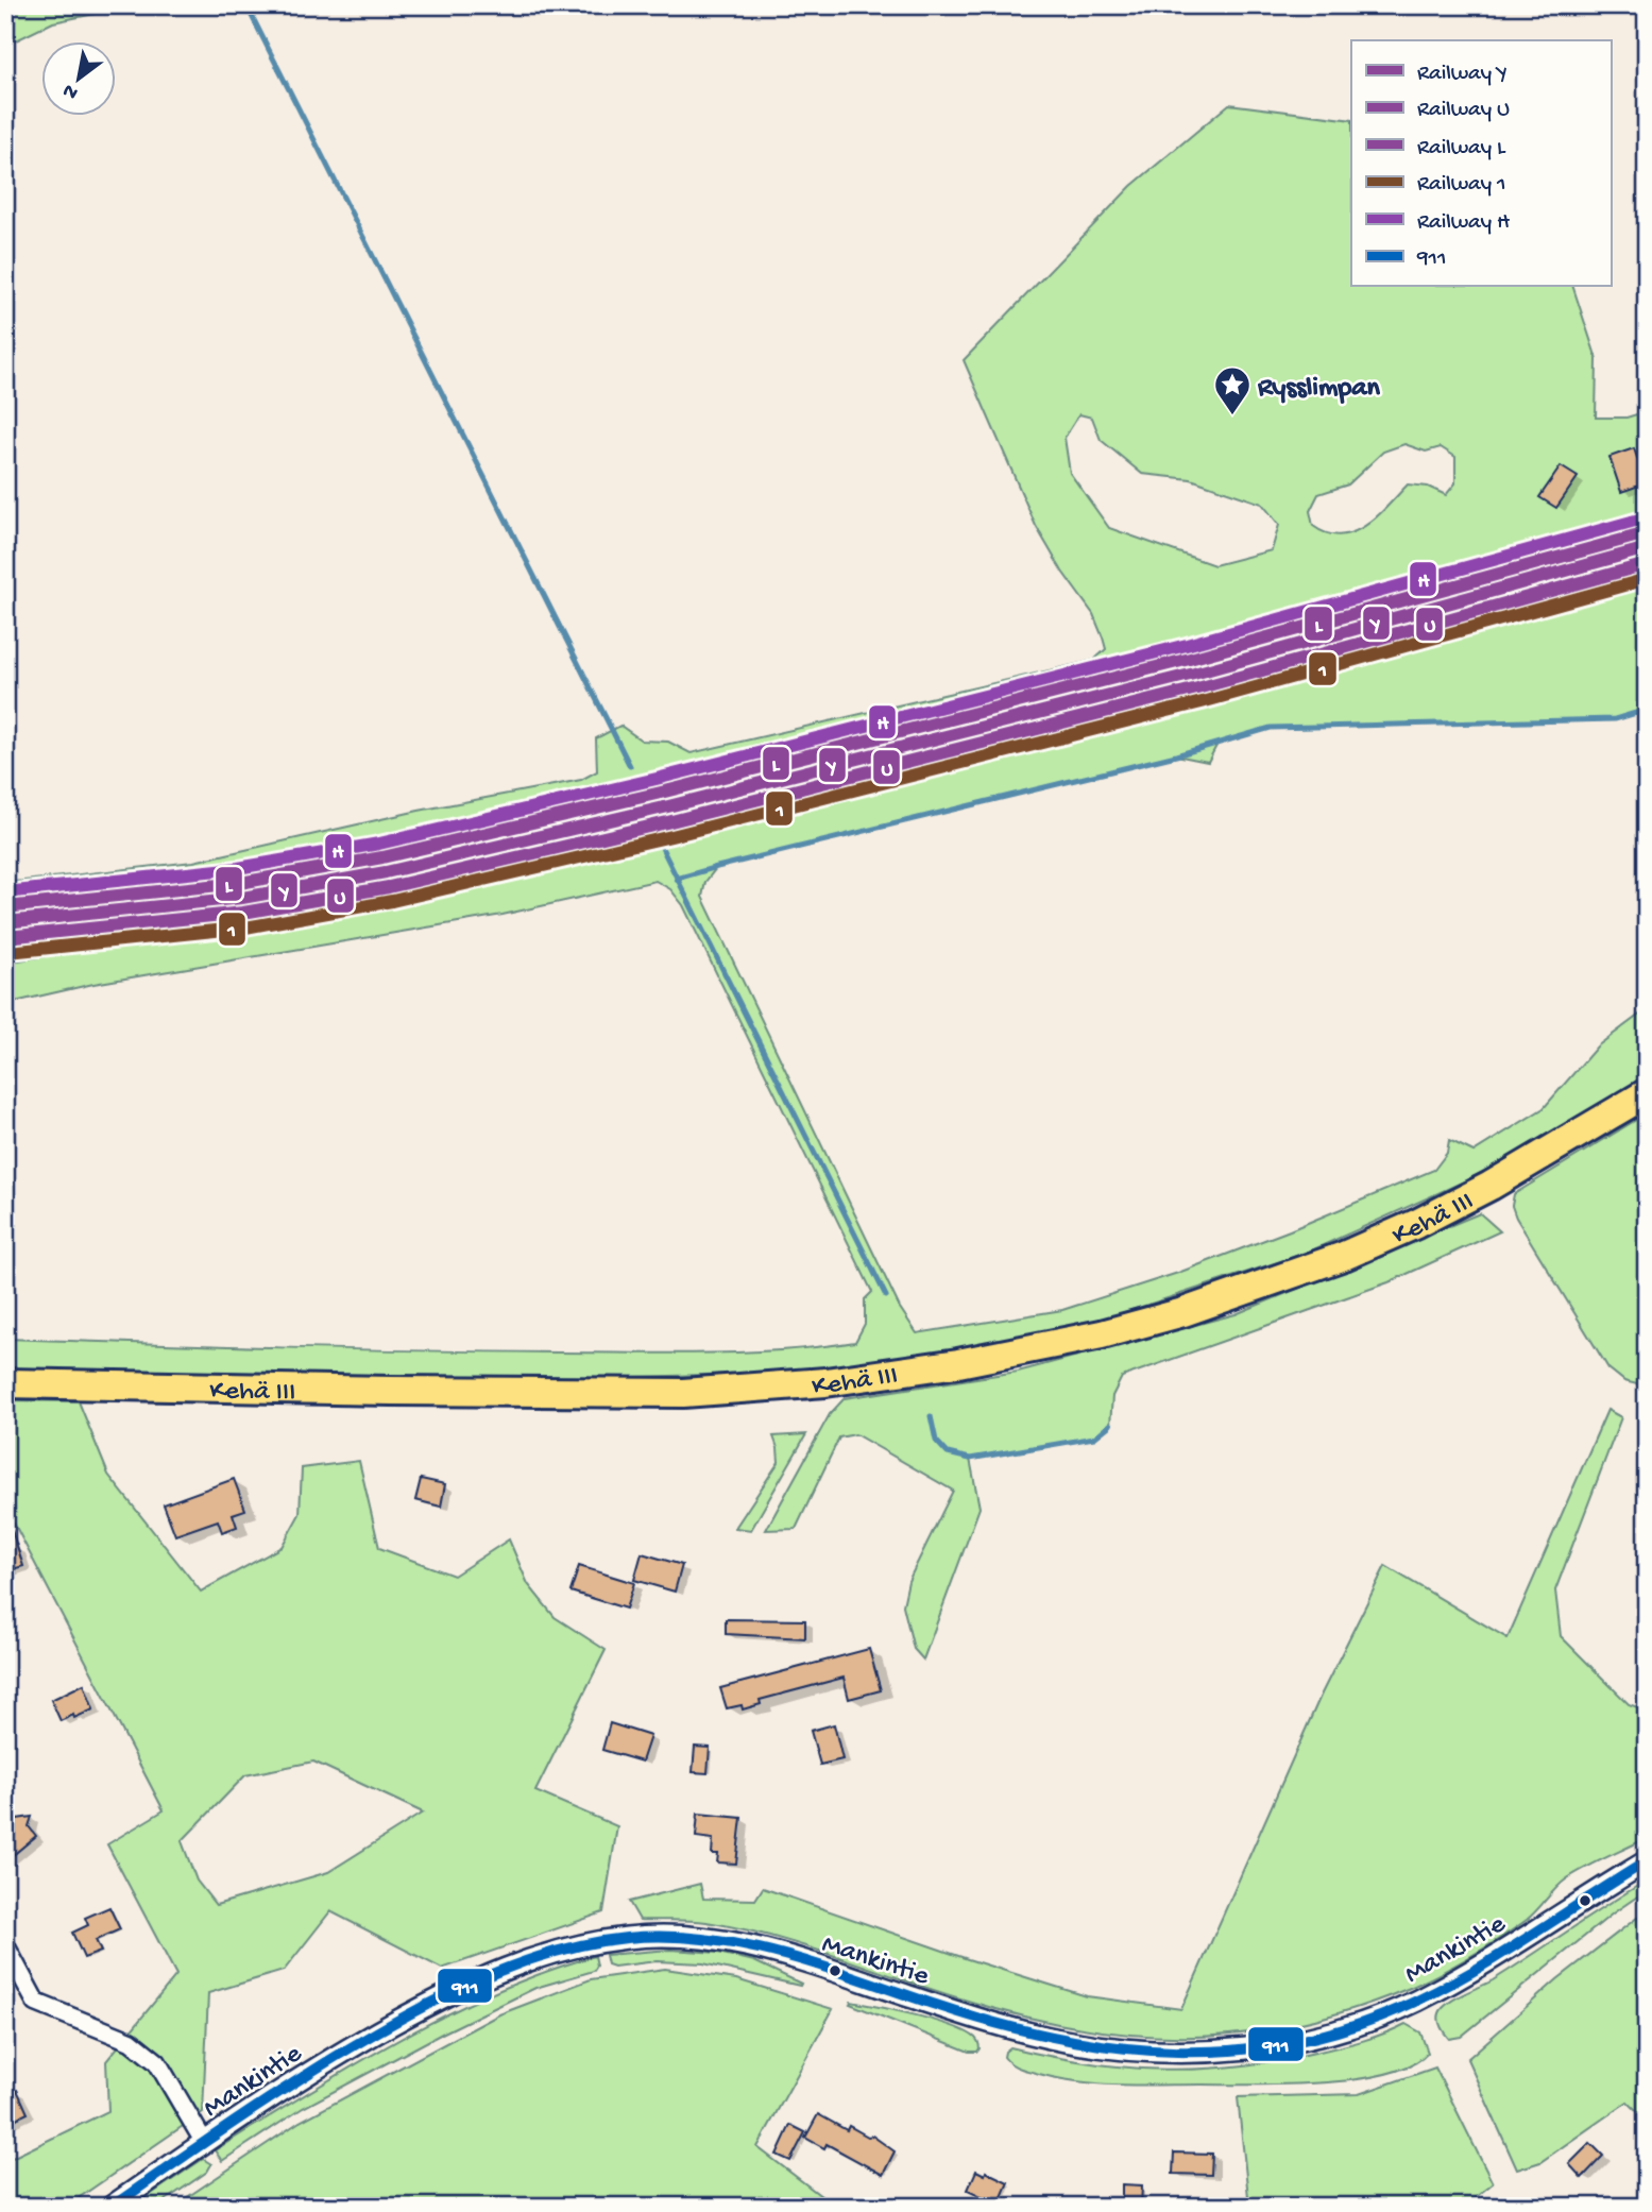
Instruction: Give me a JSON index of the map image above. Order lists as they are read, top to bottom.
{
  "streets": {
    "highway": ["Kehä III"],
    "street": ["Mankintie"]
  },
  "places": {
    "place": ["Rysslimpan"]
  },
  "lines": [
    "rail line H",
    "rail line L",
    "rail line Y",
    "rail line U",
    "rail line 1",
    "transit line 911"
  ],
  "legend": [
    "Railway Y",
    "Railway U",
    "Railway L",
    "Railway 1",
    "Railway H",
    "911"
  ],
  "north": "bottom left"
}
